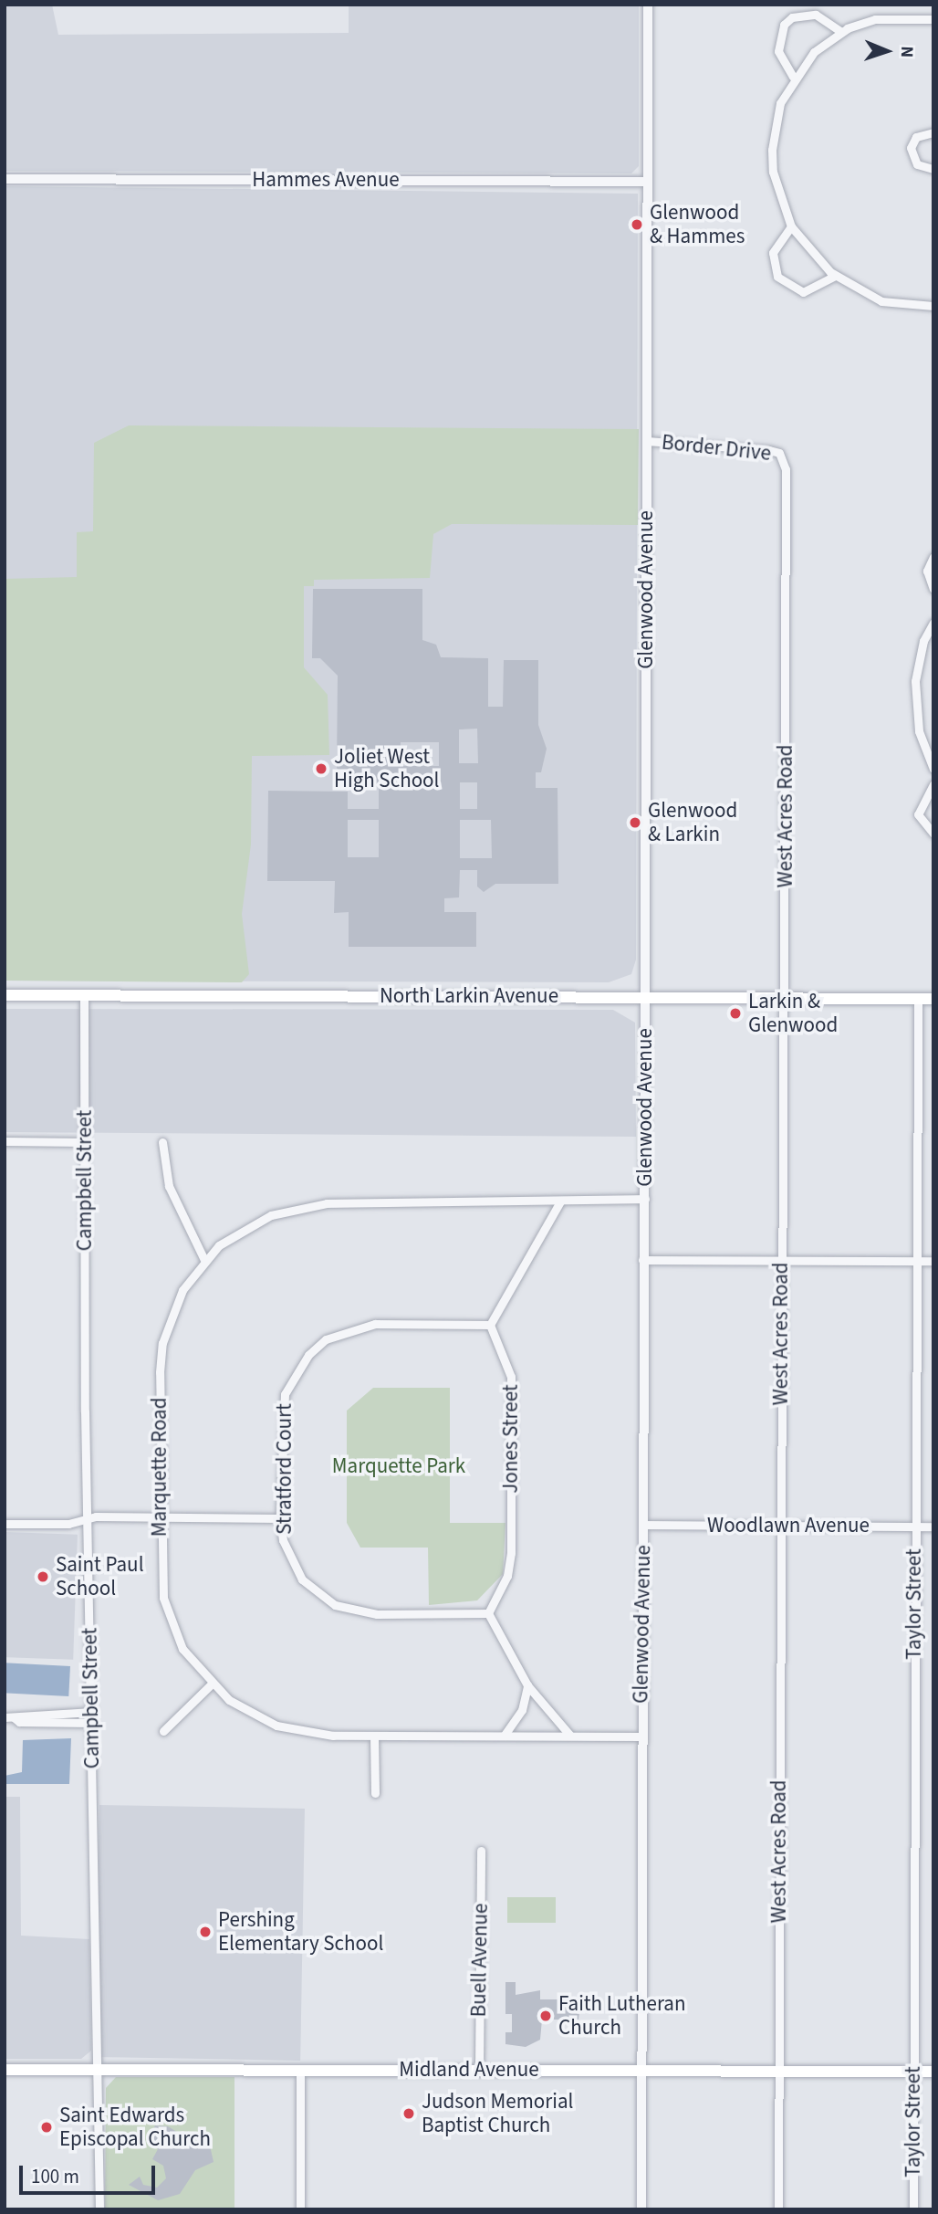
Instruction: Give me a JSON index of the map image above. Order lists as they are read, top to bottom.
{
  "streets": {
    "main road": ["North Larkin Avenue", "Midland Avenue"],
    "street": [
      "Hammes Avenue",
      "Border Drive",
      "Glenwood Avenue",
      "West Acres Road",
      "Campbell Street",
      "Jones Street",
      "Marquette Road",
      "Stratford Court",
      "Woodlawn Avenue",
      "Taylor Street",
      "Buell Avenue"
    ]
  },
  "crossings": [
    ["Hammes Avenue", "Glenwood Avenue"],
    ["Border Drive", "Glenwood Avenue"],
    ["Border Drive", "West Acres Road"],
    ["Glenwood Avenue", "North Larkin Avenue"],
    ["Glenwood Avenue", "Marquette Road"],
    ["Glenwood Avenue", "Woodlawn Avenue"],
    ["Glenwood Avenue", "Midland Avenue"],
    ["West Acres Road", "North Larkin Avenue"],
    ["West Acres Road", "Woodlawn Avenue"],
    ["West Acres Road", "Midland Avenue"],
    ["North Larkin Avenue", "Campbell Street"],
    ["North Larkin Avenue", "Taylor Street"],
    ["Campbell Street", "Midland Avenue"],
    ["Jones Street", "Stratford Court"],
    ["Woodlawn Avenue", "Taylor Street"],
    ["Taylor Street", "Midland Avenue"],
    ["Buell Avenue", "Midland Avenue"]
  ],
  "parks": ["Marquette Park"],
  "places": [
    "Glenwood & Hammes",
    "Joliet West High School",
    "Glenwood & Larkin",
    "Larkin & Glenwood",
    "Saint Paul School",
    "Pershing Elementary School",
    "Faith Lutheran Church",
    "Judson Memorial Baptist Church",
    "Saint Edwards Episcopal Church"
  ],
  "scale_bar": "100 m",
  "north": "right"
}
